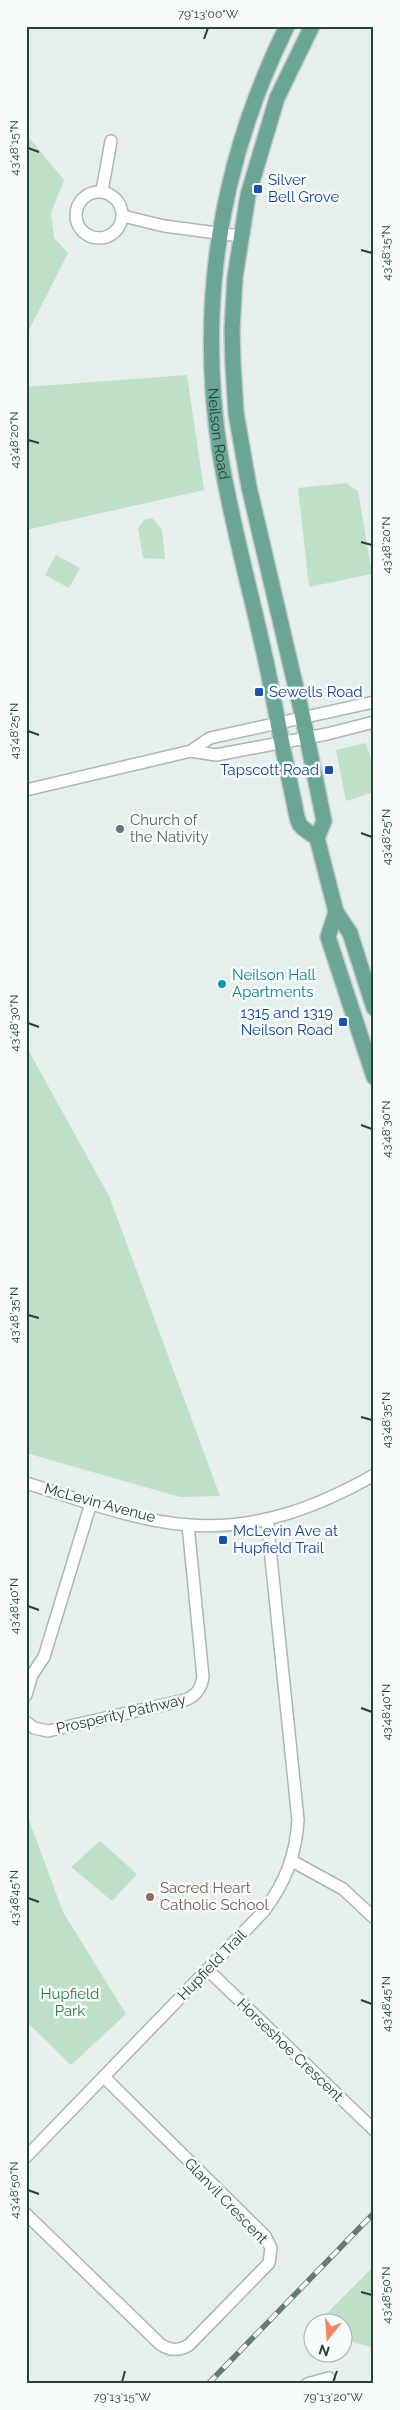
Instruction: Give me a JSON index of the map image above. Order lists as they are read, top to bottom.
{
  "streets": {
    "main road": ["Neilson Road"],
    "street": [
      "McLevin Avenue",
      "Prosperity Pathway",
      "Hupfield Trail",
      "Horseshoe Crescent",
      "Glanvil Crescent"
    ]
  },
  "crossings": [
    ["McLevin Avenue", "Prosperity Pathway"],
    ["McLevin Avenue", "Hupfield Trail"],
    ["Hupfield Trail", "Horseshoe Crescent"],
    ["Hupfield Trail", "Glanvil Crescent"]
  ],
  "parks": ["Hupfield Park"],
  "places": {
    "transit": [
      "Silver Bell Grove",
      "Sewells Road",
      "Tapscott Road",
      "1315 and 1319 Neilson Road",
      "McLevin Ave at Hupfield Trail"
    ],
    "other": ["Church of the Nativity", "Neilson Hall Apartments", "Sacred Heart Catholic School"]
  },
  "north": "bottom",
  "coordinates": [
    "79°13'00\"W",
    "43°48'15\"N",
    "43°48'20\"N",
    "43°48'25\"N",
    "43°48'30\"N",
    "43°48'35\"N",
    "43°48'40\"N",
    "43°48'45\"N",
    "43°48'50\"N",
    "79°13'15\"W",
    "79°13'20\"W"
  ]
}
